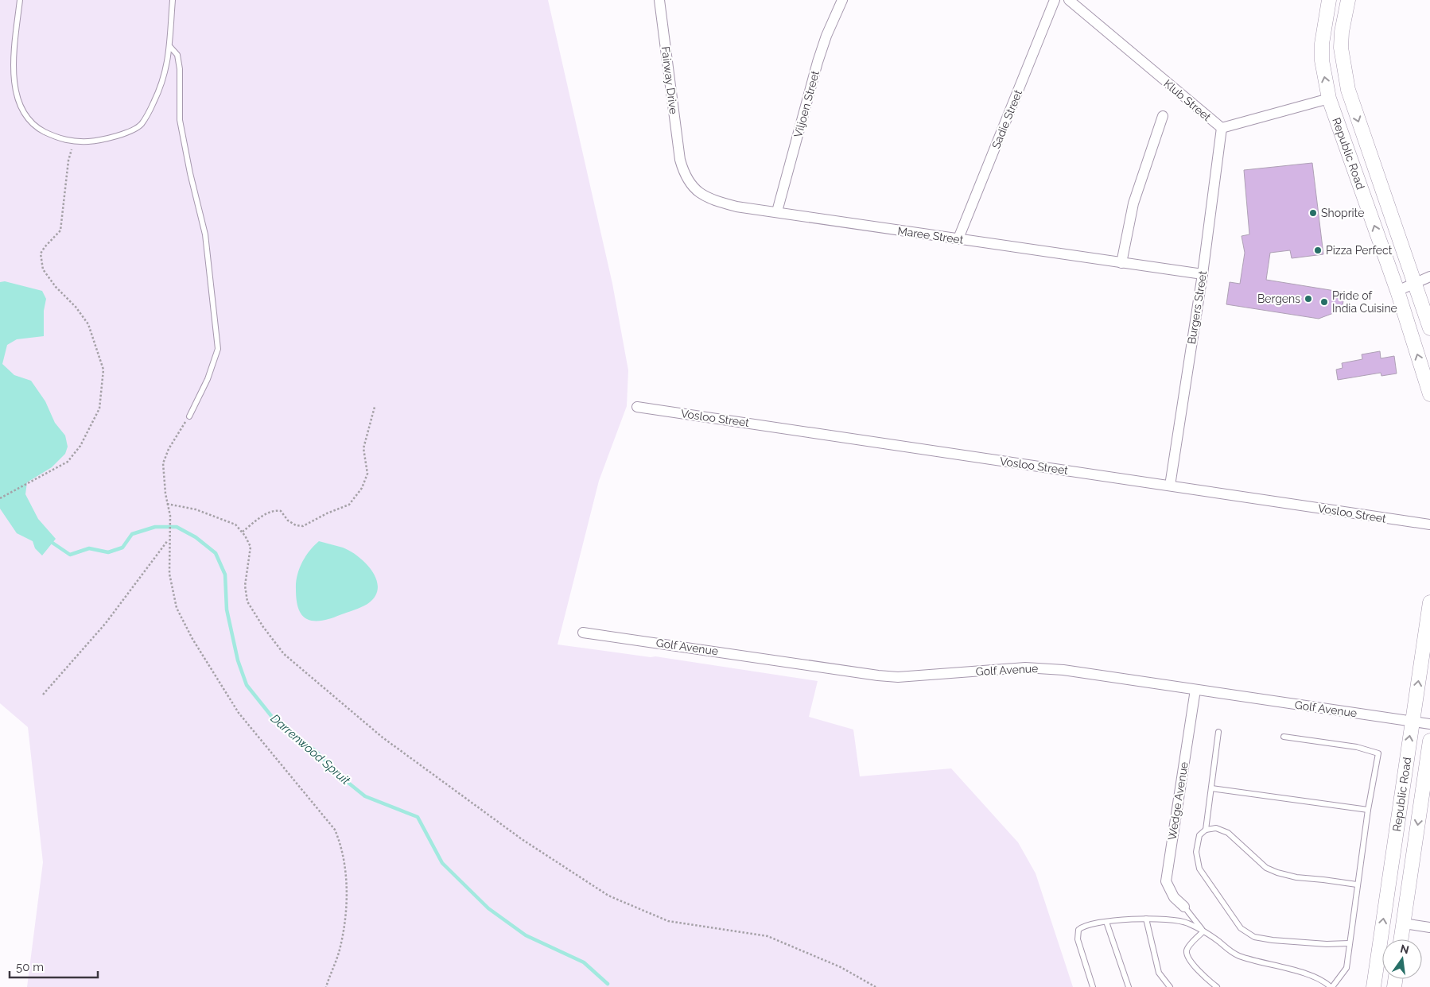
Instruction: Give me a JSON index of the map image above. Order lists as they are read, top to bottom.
{
  "streets": {
    "main road": ["Republic Road"],
    "street": [
      "Fairway Drive",
      "Klub Street",
      "Viljoen Street",
      "Sadie Street",
      "Maree Street",
      "Burgers Street",
      "Vosloo Street",
      "Golf Avenue",
      "Wedge Avenue"
    ]
  },
  "crossings": [
    ["Fairway Drive", "Maree Street"],
    ["Klub Street", "Republic Road"],
    ["Klub Street", "Burgers Street"],
    ["Viljoen Street", "Maree Street"],
    ["Sadie Street", "Maree Street"],
    ["Republic Road", "Golf Avenue"],
    ["Maree Street", "Burgers Street"],
    ["Burgers Street", "Vosloo Street"],
    ["Golf Avenue", "Wedge Avenue"]
  ],
  "water": ["Darrenwood Spruit"],
  "places": [
    "Shoprite",
    "Pizza Perfect",
    "Bergens",
    "Pride of India Cuisine"
  ],
  "scale_bar": "50 m",
  "north": "top"
}
